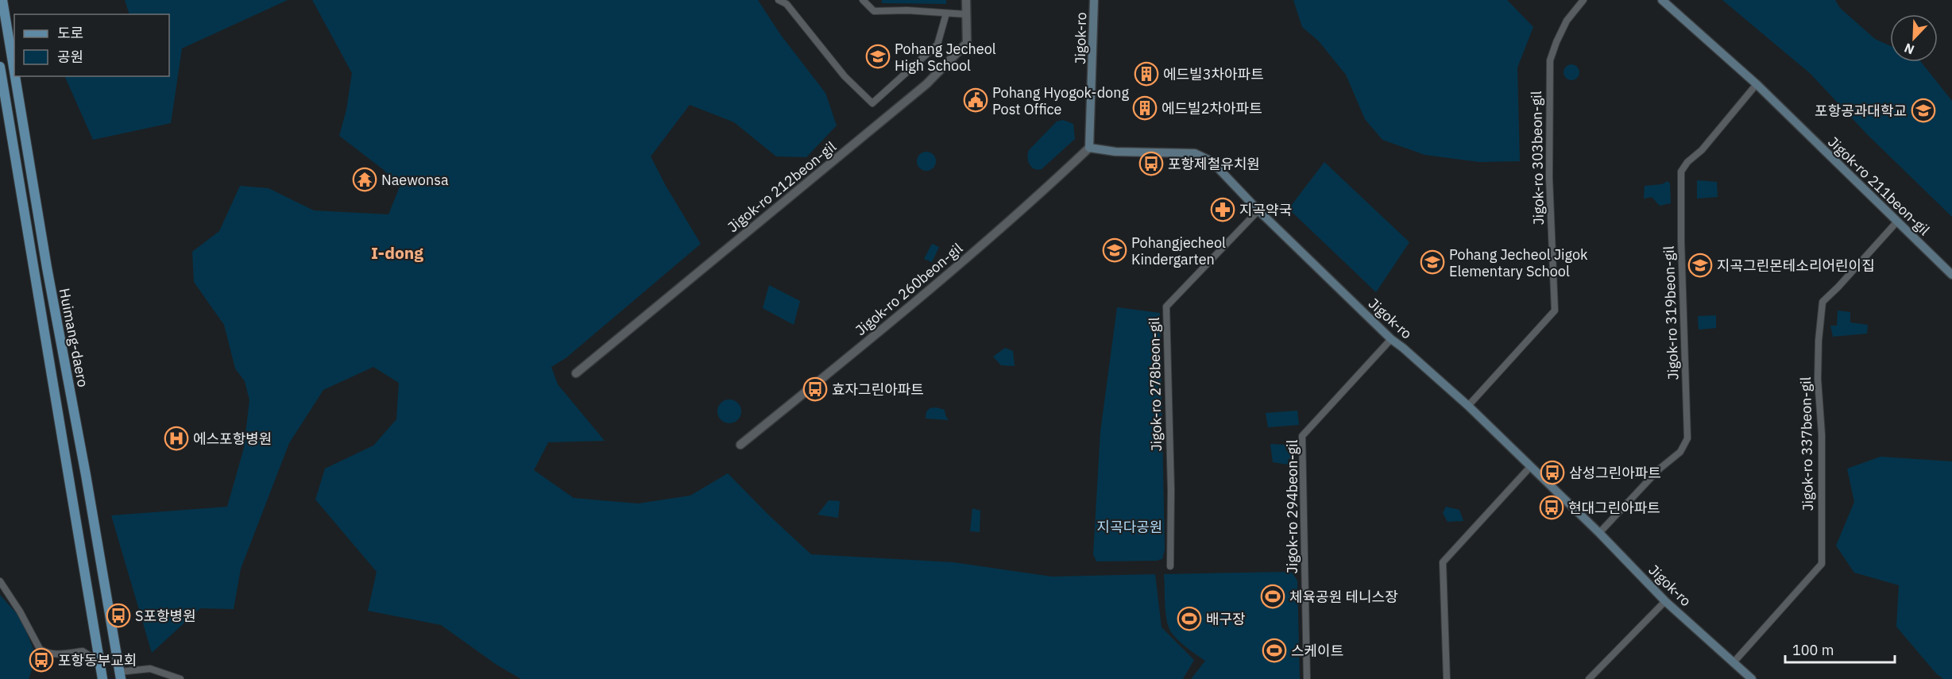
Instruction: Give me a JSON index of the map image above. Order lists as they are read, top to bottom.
{
  "streets": {
    "main road": ["Jigok-ro", "Jigok-ro 211beon-gil", "Huimang-daero"],
    "street": [
      "Jigok-ro 303beon-gil",
      "Jigok-ro 212beon-gil",
      "Jigok-ro 260beon-gil",
      "Jigok-ro 319beon-gil",
      "Jigok-ro 278beon-gil",
      "Jigok-ro 337beon-gil",
      "Jigok-ro 294beon-gil"
    ]
  },
  "crossings": [
    ["Jigok-ro", "Jigok-ro 303beon-gil"],
    ["Jigok-ro", "Jigok-ro 260beon-gil"],
    ["Jigok-ro", "Jigok-ro 319beon-gil"],
    ["Jigok-ro", "Jigok-ro 278beon-gil"],
    ["Jigok-ro", "Jigok-ro 337beon-gil"],
    ["Jigok-ro", "Jigok-ro 294beon-gil"],
    ["Jigok-ro 211beon-gil", "Jigok-ro 319beon-gil"],
    ["Jigok-ro 211beon-gil", "Jigok-ro 337beon-gil"]
  ],
  "districts": ["I-dong"],
  "parks": ["지곡다공원"],
  "places": {
    "school or university": [
      "Pohang Jecheol High School",
      "포항공과대학교",
      "Pohangjecheol Kindergarten",
      "Pohang Jecheol Jigok Elementary School",
      "지곡그린몬테소리어린이집"
    ],
    "building": ["에드빌3차아파트", "에드빌2차아파트"],
    "public building": ["Pohang Hyogok-dong Post Office"],
    "bus stop": [
      "포항제철유치원",
      "효자그린아파트",
      "삼성그린아파트",
      "현대그린아파트",
      "S포항병원",
      "포항동부교회"
    ],
    "temple": ["Naewonsa"],
    "pharmacy": ["지곡약국"],
    "hospital": ["에스포항병원"],
    "sports": ["체육공원 테니스장", "배구장", "스케이트"]
  },
  "legend": ["도로", "공원"],
  "scale_bar": "100 m",
  "north": "bottom left"
}
